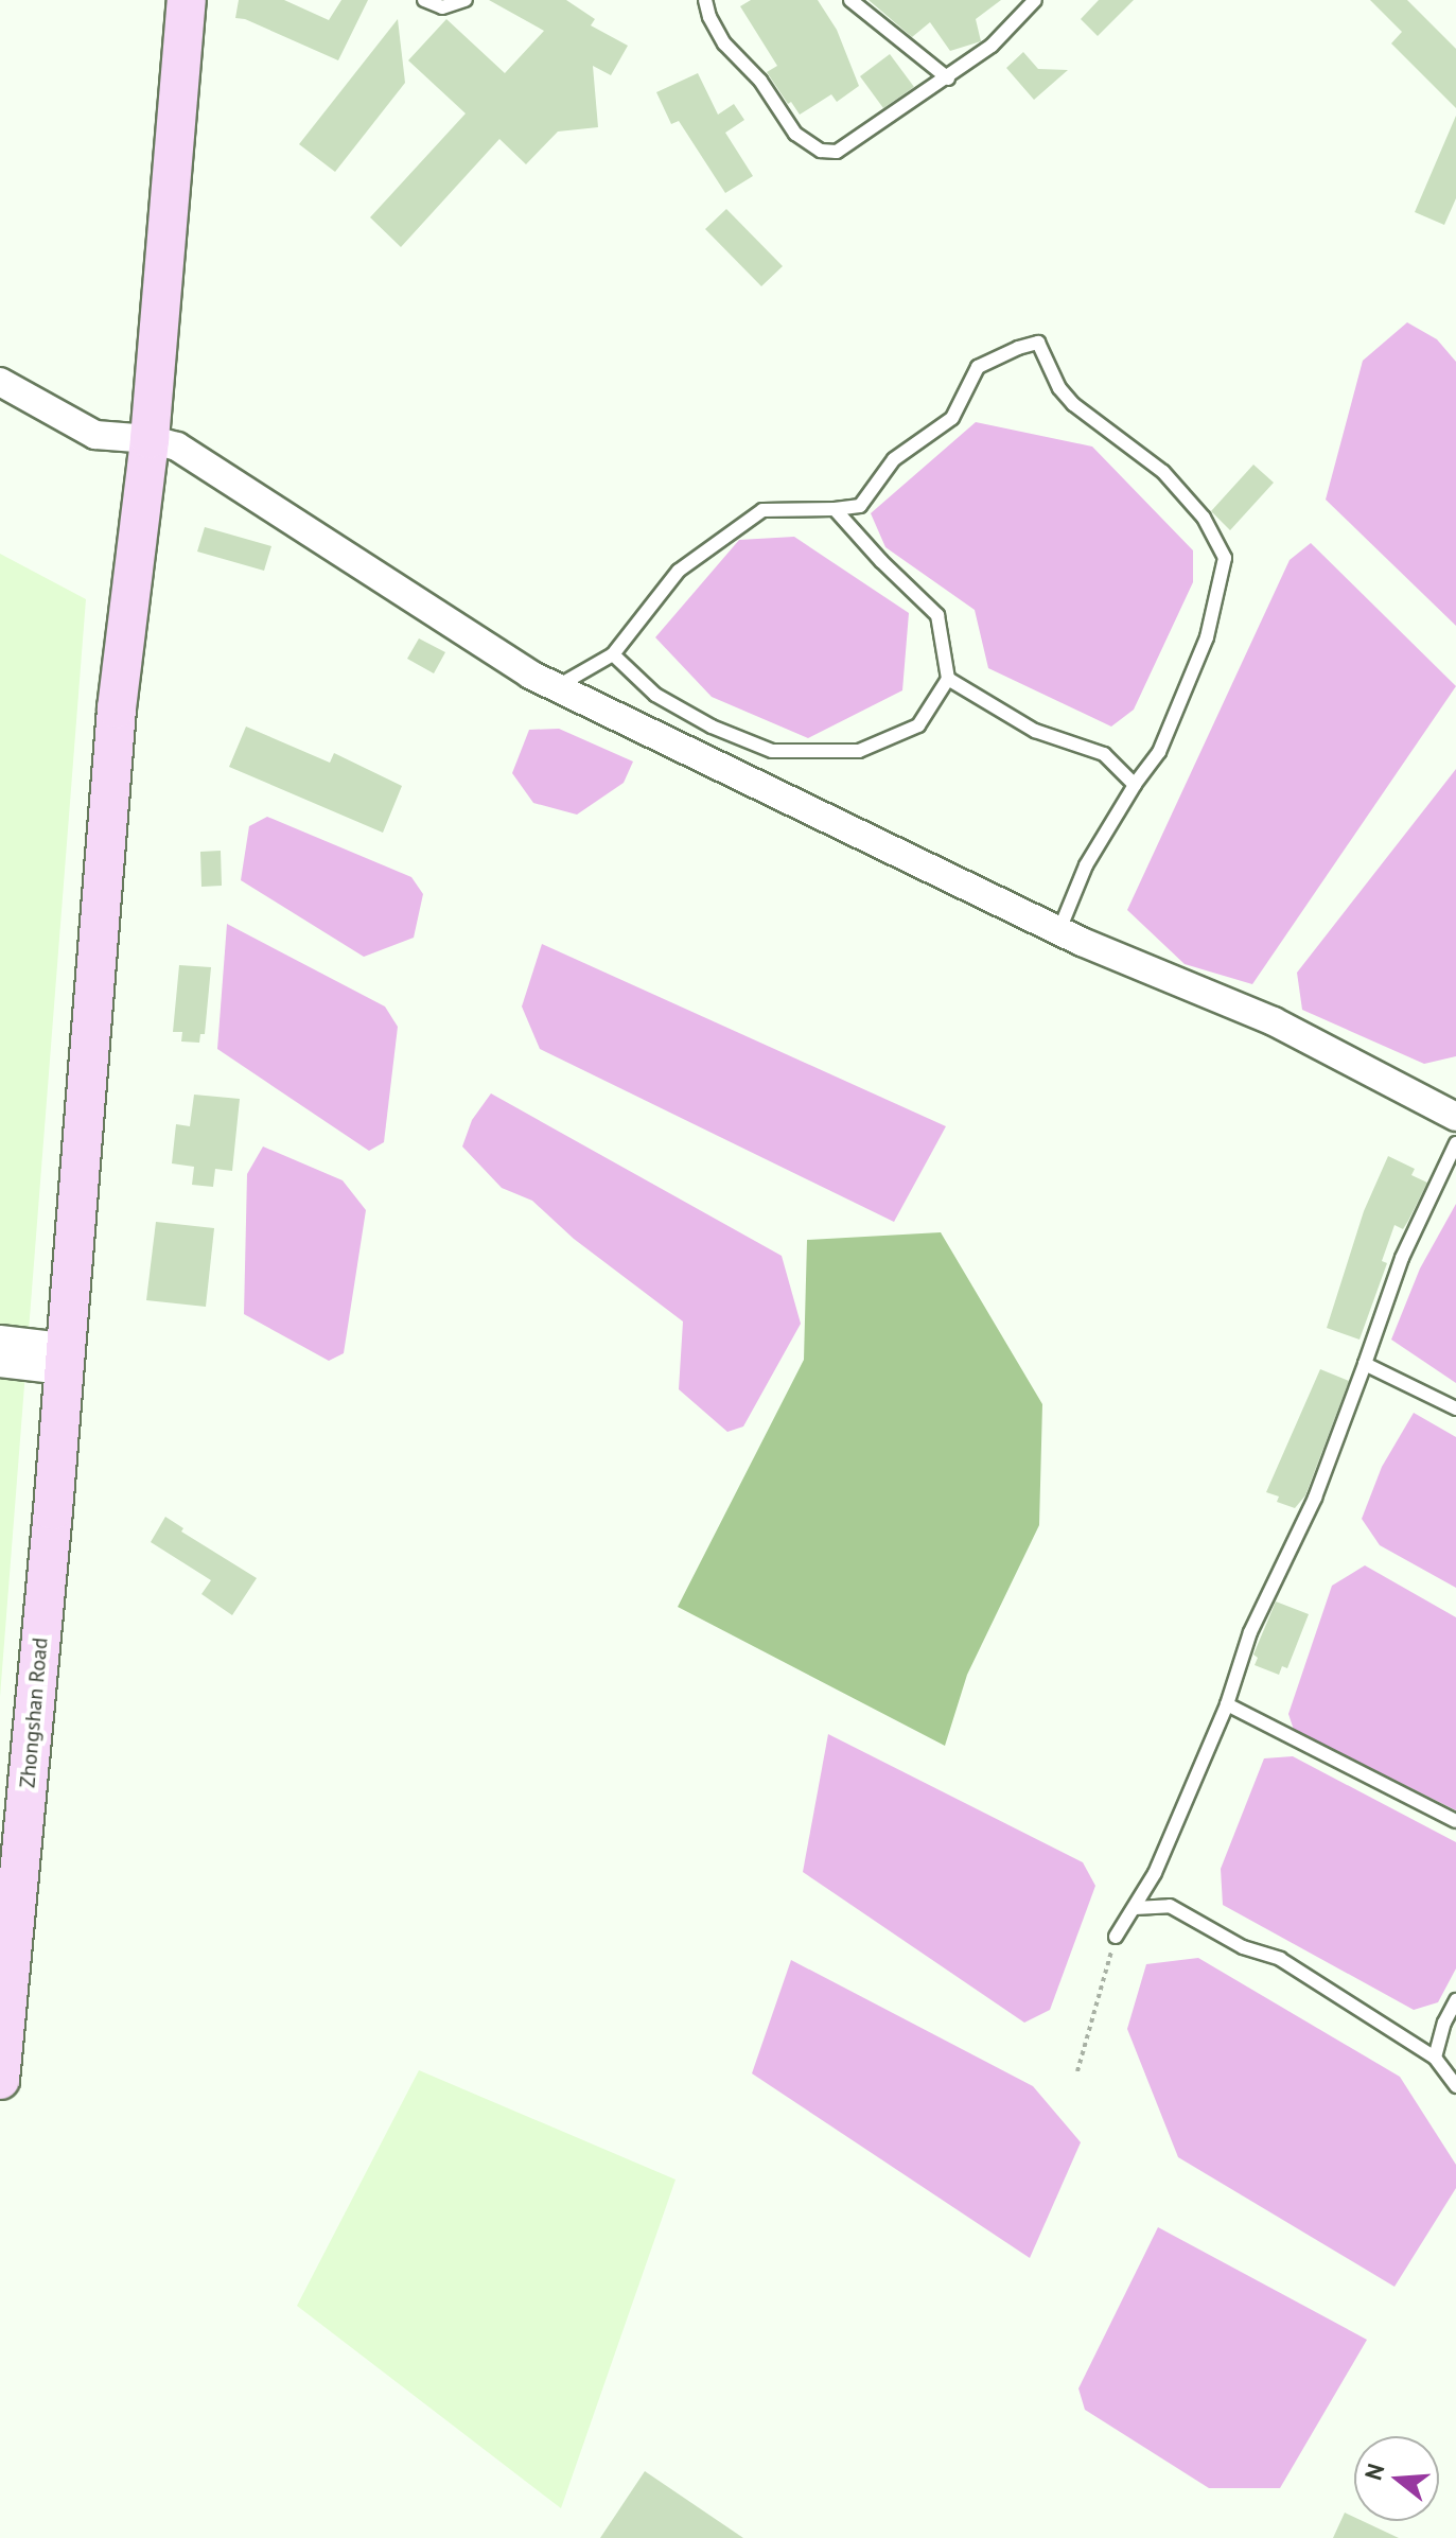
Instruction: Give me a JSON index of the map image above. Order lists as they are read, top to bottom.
{
  "streets": {
    "main road": ["Zhongshan Road"]
  },
  "north": "left"
}
